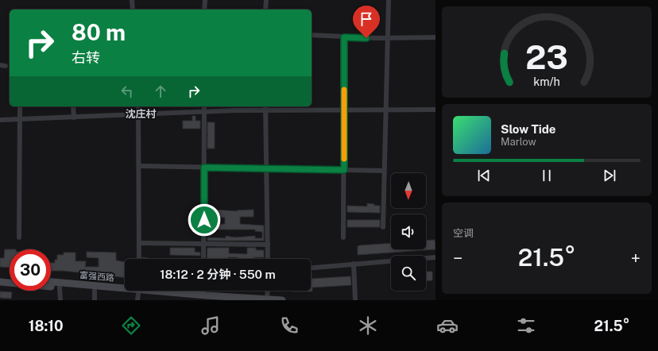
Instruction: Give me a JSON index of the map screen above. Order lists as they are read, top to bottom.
{
  "streets": {
    "main road": ["富强西路"]
  },
  "districts": ["沈庄村"],
  "north": "bottom",
  "page": {
    "turn": ["80 m", "右转"],
    "song": ["Slow Tide", "Marlow"],
    "tile": "空调",
    "heat": ["−", "21.5°", "+"],
    "limit": "30",
    "trip": "18:12 · 2 分钟 · 550 m",
    "tabs": ["18:10", "21.5°"],
    "gauge": ["23", "km/h"]
  }
}
